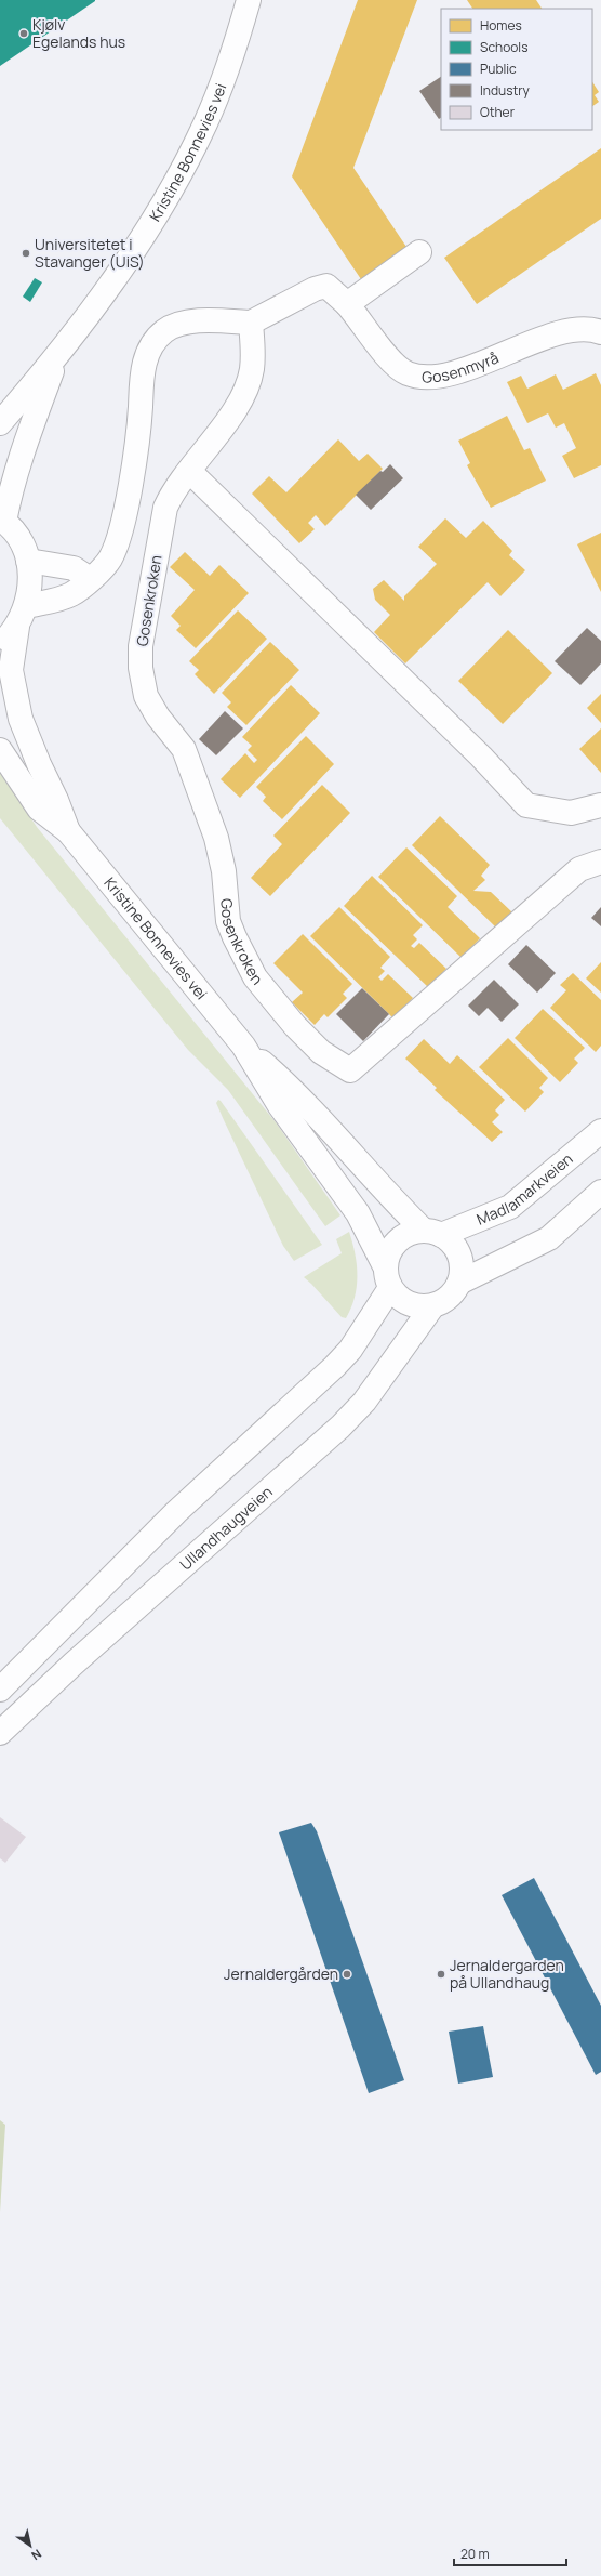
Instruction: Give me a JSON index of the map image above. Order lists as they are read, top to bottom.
{
  "streets": {
    "main road": [
      "Kristine Bonnevies vei",
      "Gosenmyrå",
      "Gosenkroken",
      "Madlamarkveien",
      "Ullandhaugveien"
    ]
  },
  "crossings": [
    ["Kristine Bonnevies vei", "Madlamarkveien"],
    ["Kristine Bonnevies vei", "Ullandhaugveien"],
    ["Gosenmyrå", "Gosenkroken"],
    ["Madlamarkveien", "Ullandhaugveien"]
  ],
  "places": [
    "Kjølv Egelands hus",
    "Universitetet i Stavanger (UiS)",
    "Jernaldergården",
    "Jernaldergarden på Ullandhaug"
  ],
  "legend": [
    "Homes",
    "Schools",
    "Public",
    "Industry",
    "Other"
  ],
  "scale_bar": "20 m",
  "north": "bottom right"
}
